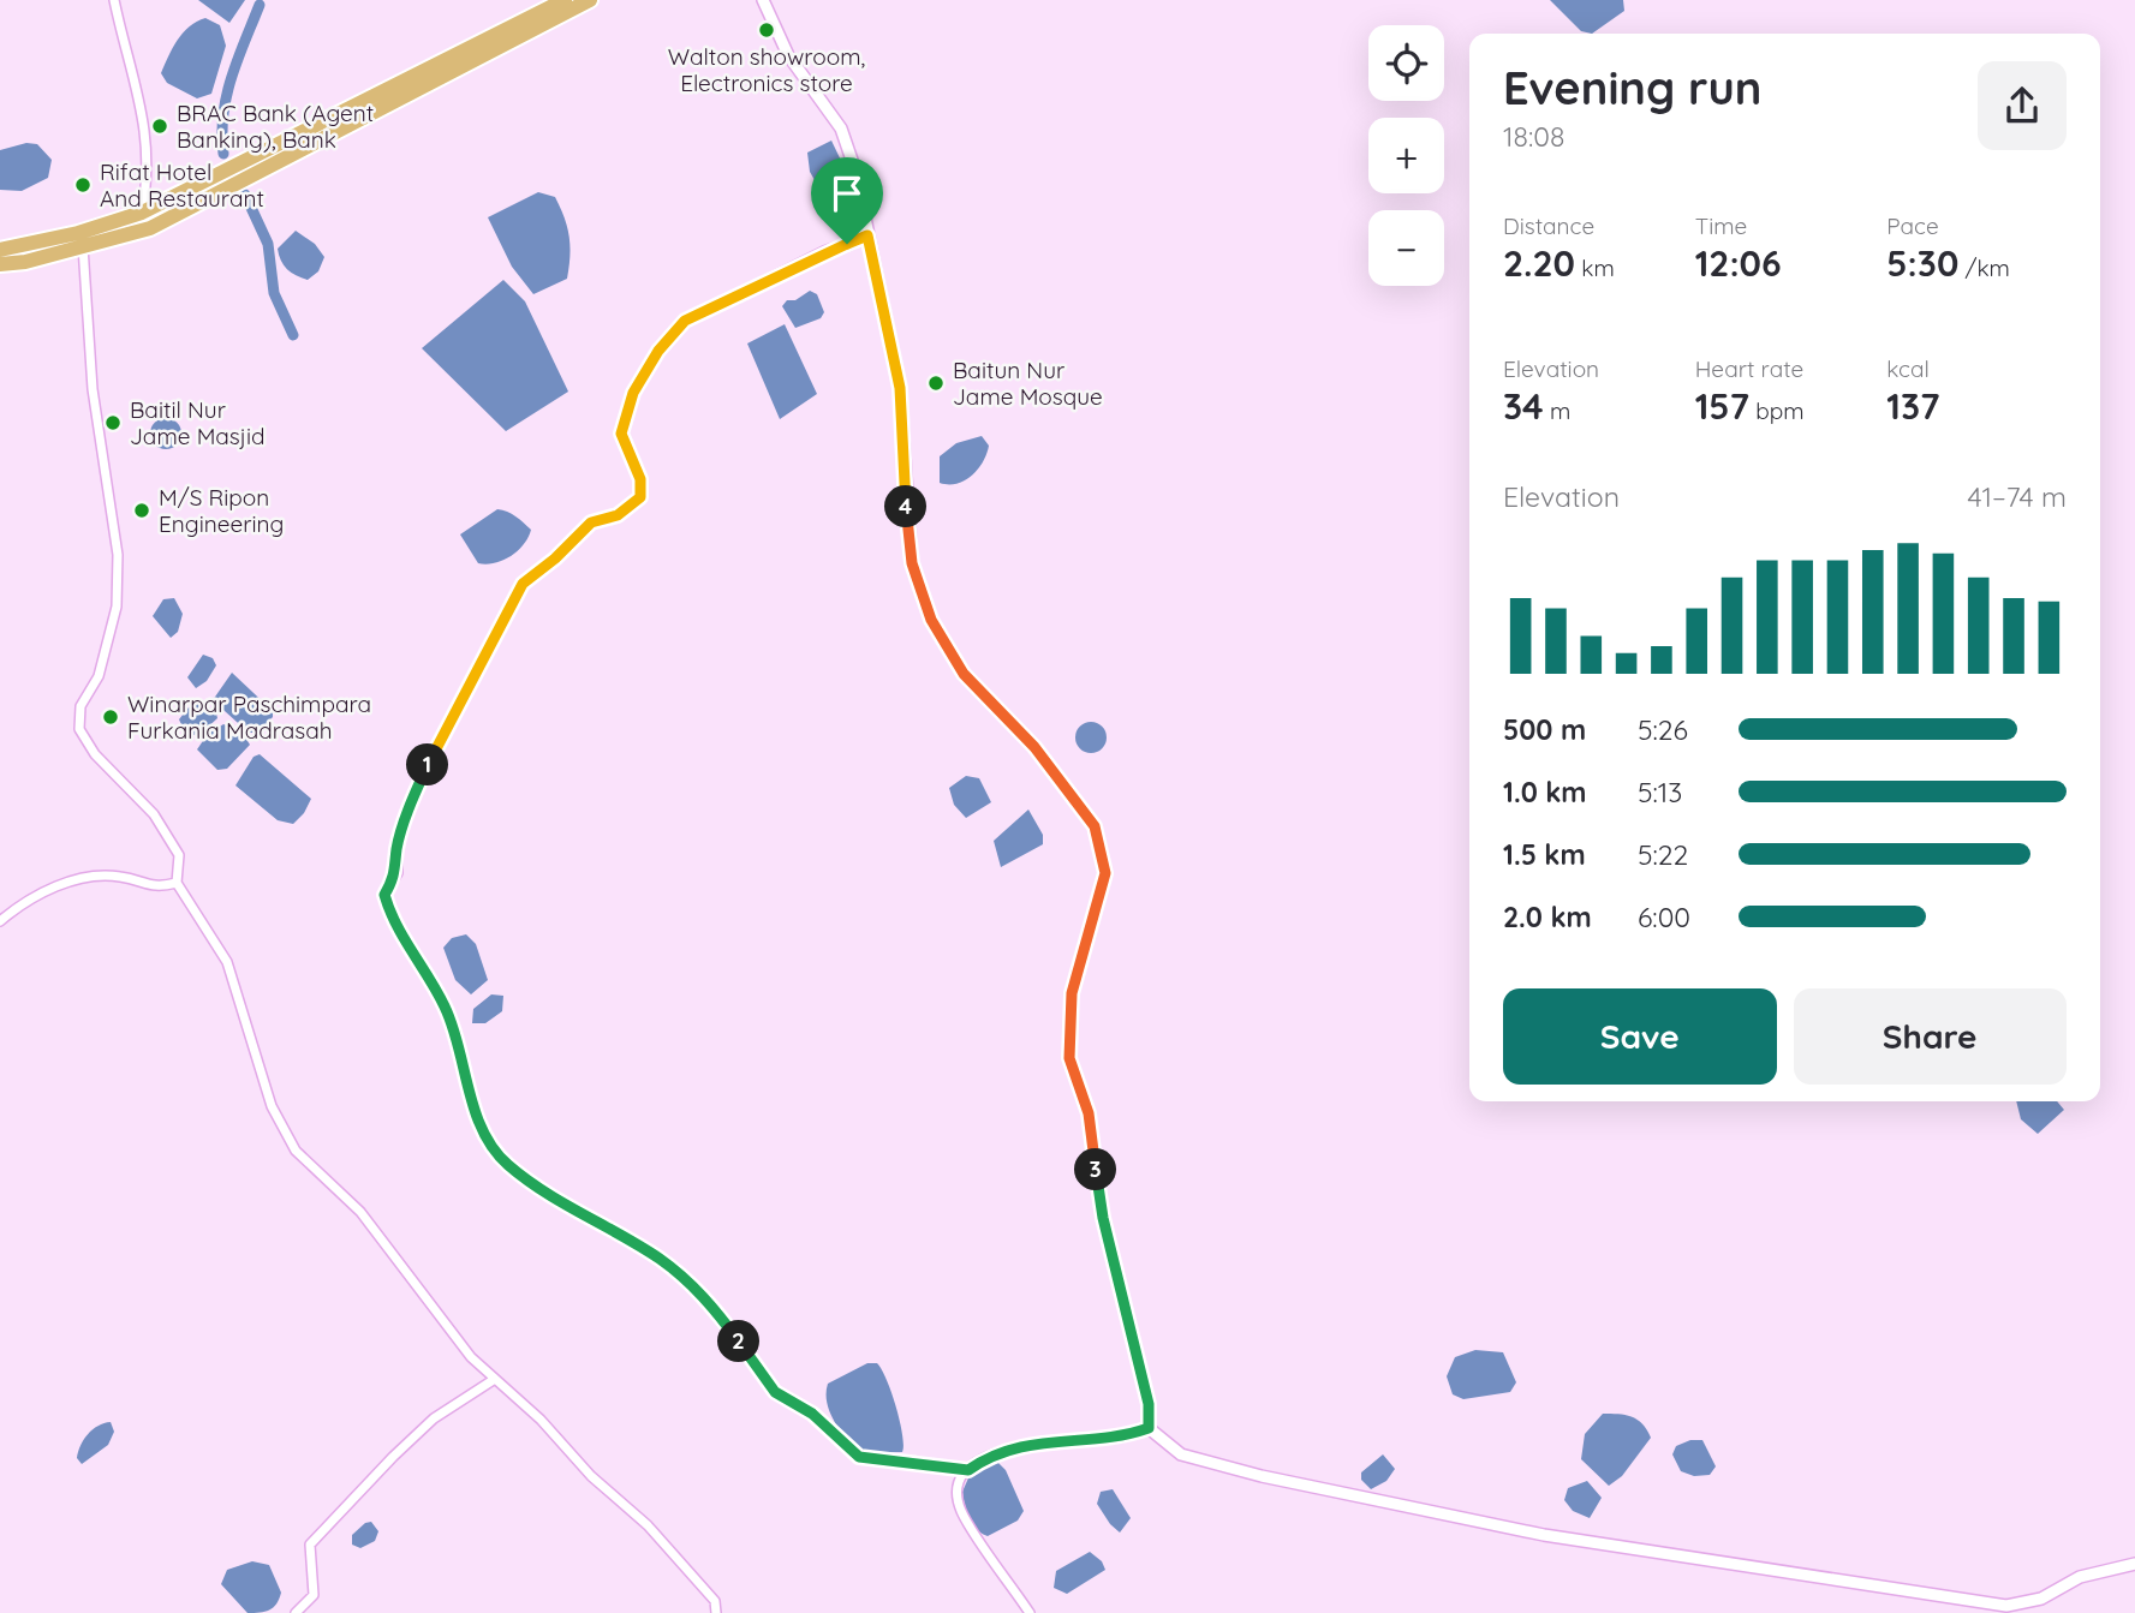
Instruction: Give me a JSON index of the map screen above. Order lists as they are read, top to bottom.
{
  "places": [
    "Walton showroom, Electronics store",
    "BRAC Bank (Agent Banking), Bank",
    "Rifat Hotel And Restaurant",
    "Baitun Nur Jame Mosque",
    "Baitil Nur Jame Masjid",
    "M/S Ripon Engineering",
    "Winarpar Paschimpara Furkania Madrasah"
  ],
  "page": {
    "map_buttons": ["+", "−"],
    "heading": ["Evening run", "18:08"],
    "stats": [
      ["Distance", "2.20 km"],
      ["Time", "12:06"],
      ["Pace", "5:30 /km"],
      ["Elevation", "34 m"],
      ["Heart rate", "157 bpm"],
      ["kcal", "137"]
    ],
    "chart": ["Elevation", "41–74 m"],
    "pins": [
      "4",
      "1",
      "3",
      "2"
    ],
    "list": [
      {
        "name": "500 m",
        "note": "5:26"
      },
      {
        "name": "1.0 km",
        "note": "5:13"
      },
      {
        "name": "1.5 km",
        "note": "5:22"
      },
      {
        "name": "2.0 km",
        "note": "6:00"
      }
    ],
    "buttons": ["Save", "Share"]
  }
}
